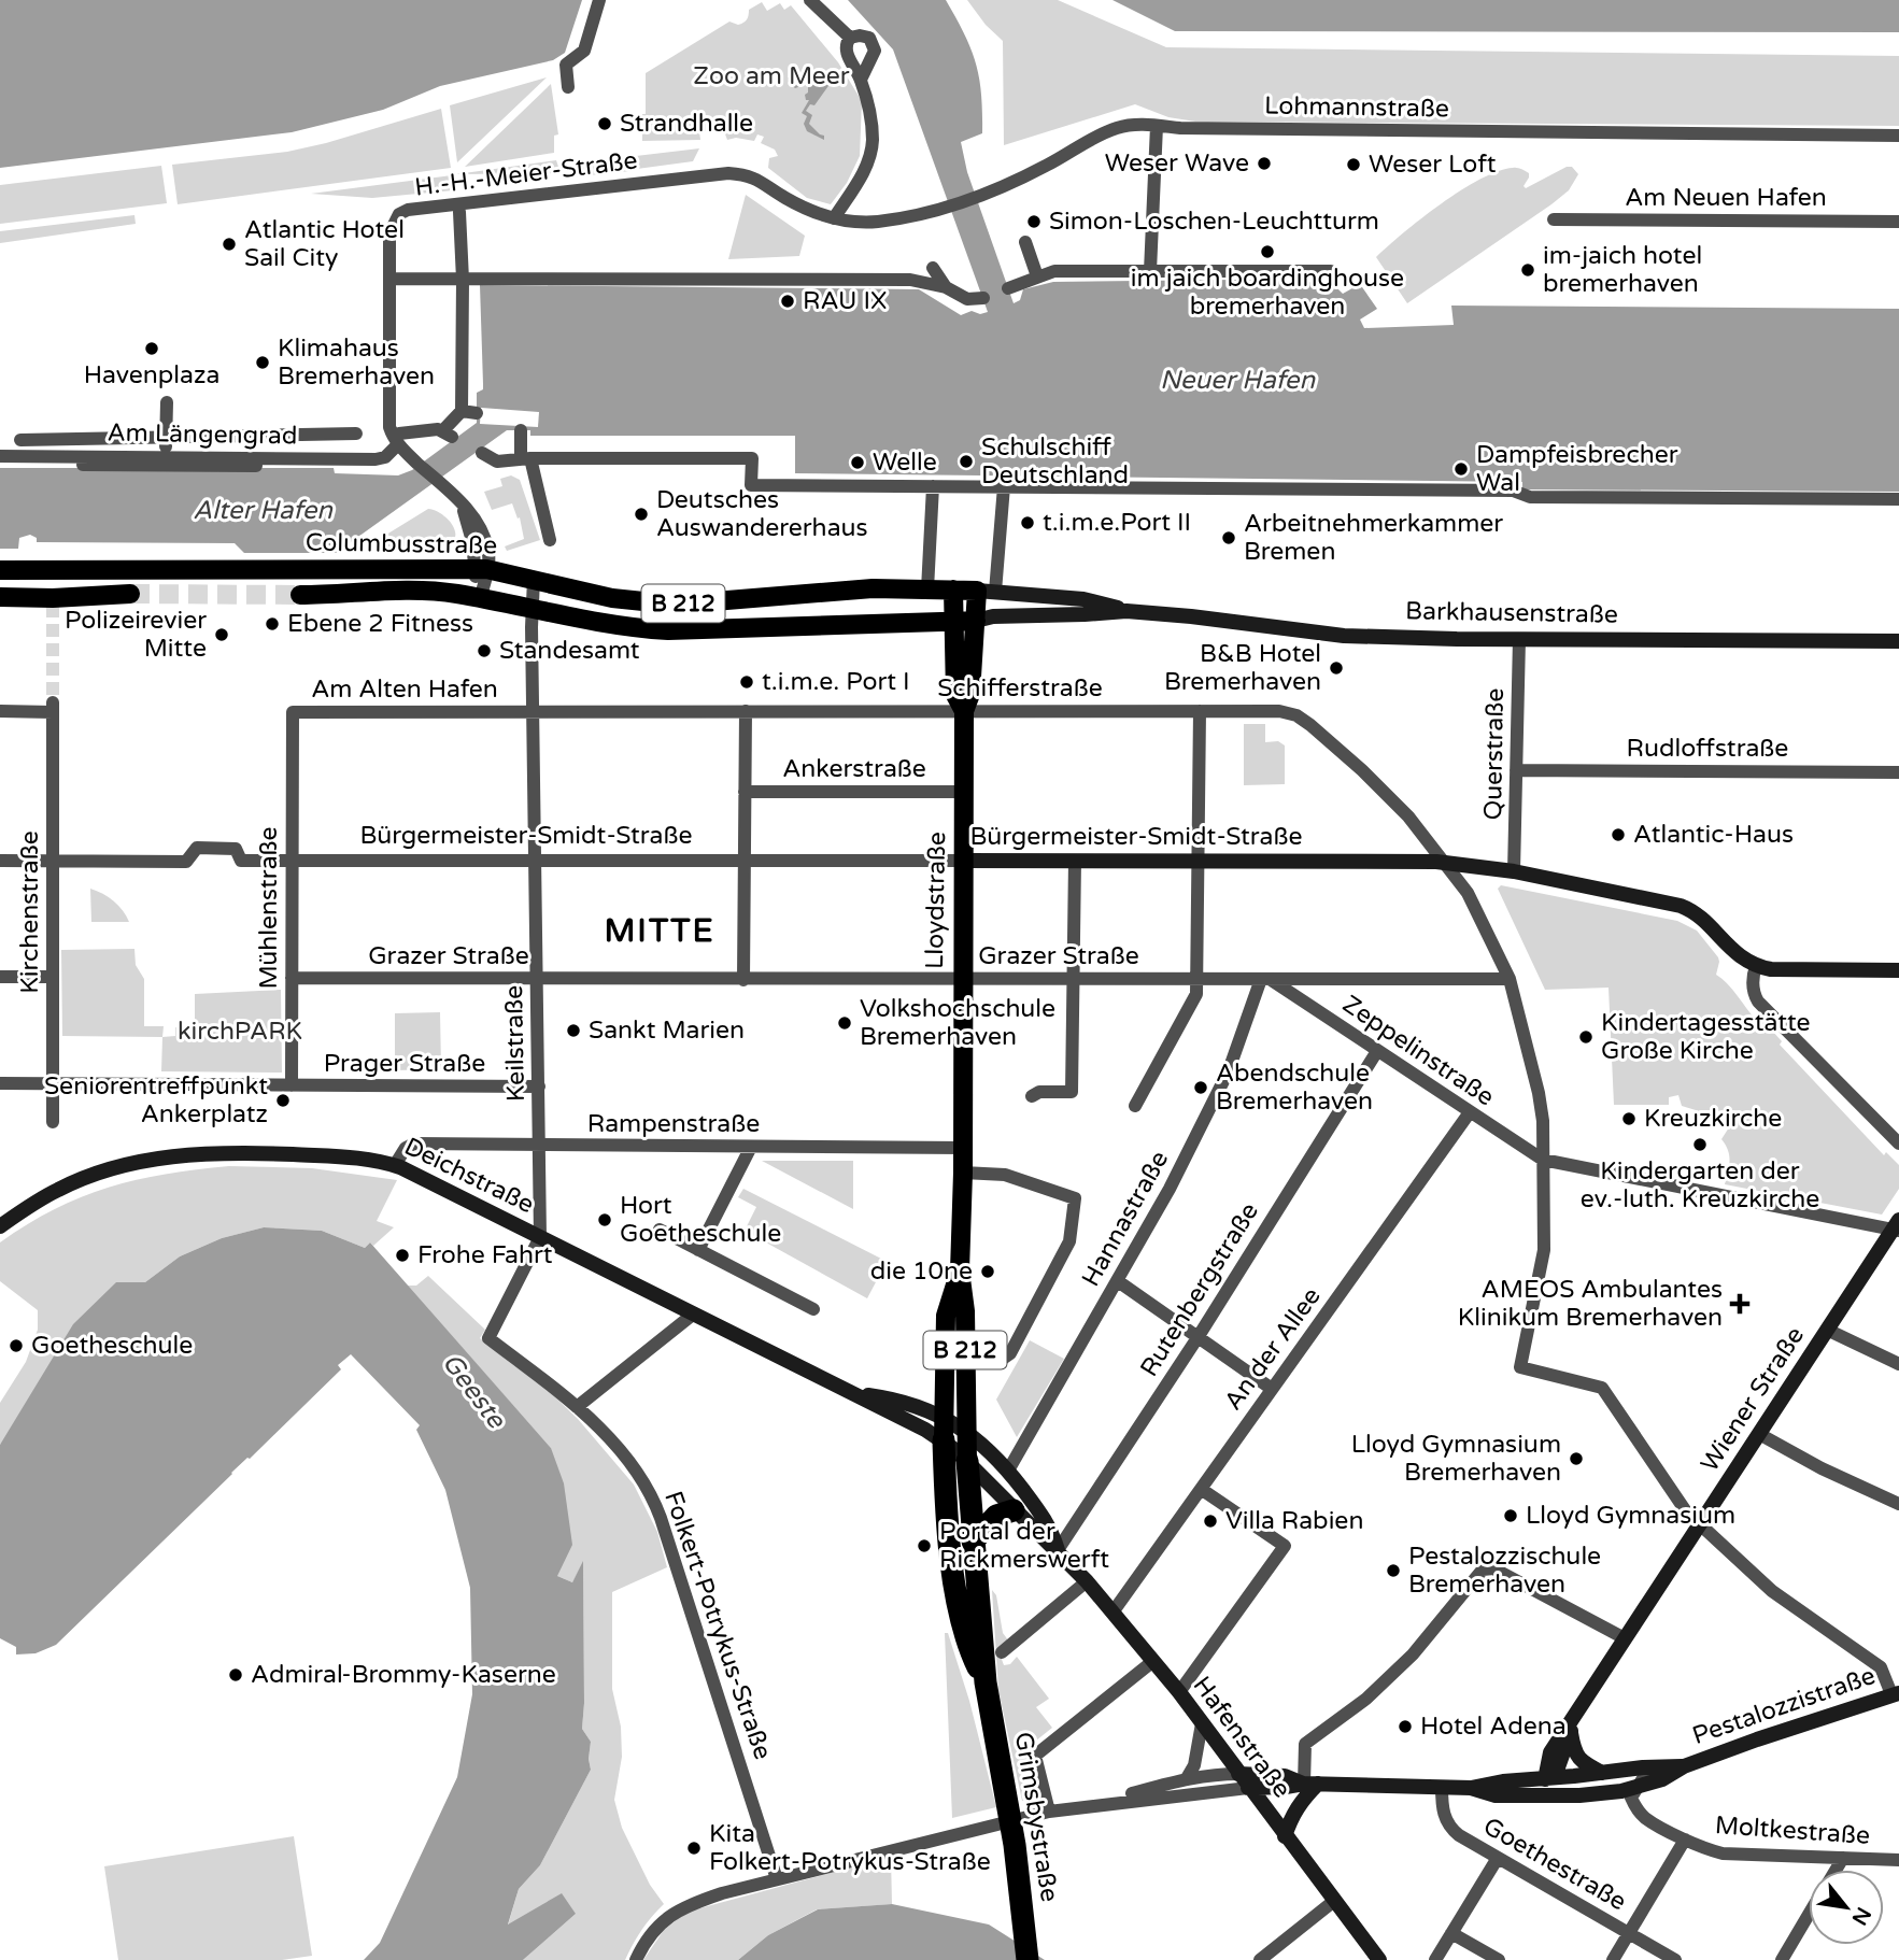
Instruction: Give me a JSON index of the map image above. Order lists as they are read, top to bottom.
{
  "streets": {
    "highway": ["Grimsbystraße"],
    "main road": [
      "Columbusstraße",
      "B 212",
      "Barkhausenstraße",
      "Bürgermeister-Smidt-Straße",
      "Lloydstraße",
      "Deichstraße",
      "Wiener Straße",
      "Pestalozzistraße",
      "Hafenstraße"
    ],
    "street": [
      "Lohmannstraße",
      "H.-H.-Meier-Straße",
      "Am Neuen Hafen",
      "Am Längengrad",
      "Schifferstraße",
      "Am Alten Hafen",
      "Rudloffstraße",
      "Querstraße",
      "Ankerstraße",
      "Mühlenstraße",
      "Kirchenstraße",
      "Grazer Straße",
      "Keilstraße",
      "Zeppelinstraße",
      "Prager Straße",
      "Rampenstraße",
      "Hannastraße",
      "Rutenbergstraße",
      "An der Allee",
      "Folkert-Potrykus-Straße",
      "Moltkestraße",
      "Goethestraße"
    ]
  },
  "crossings": [
    ["Lohmannstraße", "H.-H.-Meier-Straße"],
    ["H.-H.-Meier-Straße", "Am Längengrad"],
    ["Columbusstraße", "B 212"],
    ["Columbusstraße", "Barkhausenstraße"],
    ["Columbusstraße", "Lloydstraße"],
    ["Columbusstraße", "Keilstraße"],
    ["B 212", "Lloydstraße"],
    ["B 212", "Deichstraße"],
    ["B 212", "Hafenstraße"],
    ["B 212", "Grimsbystraße"],
    ["Barkhausenstraße", "Querstraße"],
    ["Barkhausenstraße", "Lloydstraße"],
    ["Schifferstraße", "Am Alten Hafen"],
    ["Schifferstraße", "Bürgermeister-Smidt-Straße"],
    ["Schifferstraße", "Lloydstraße"],
    ["Schifferstraße", "Grazer Straße"],
    ["Schifferstraße", "Keilstraße"],
    ["Schifferstraße", "Zeppelinstraße"],
    ["Schifferstraße", "Wiener Straße"],
    ["Am Alten Hafen", "Mühlenstraße"],
    ["Am Alten Hafen", "Keilstraße"],
    ["Rudloffstraße", "Querstraße"],
    ["Querstraße", "Bürgermeister-Smidt-Straße"],
    ["Ankerstraße", "Lloydstraße"],
    ["Bürgermeister-Smidt-Straße", "Lloydstraße"],
    ["Bürgermeister-Smidt-Straße", "Mühlenstraße"],
    ["Bürgermeister-Smidt-Straße", "Kirchenstraße"],
    ["Bürgermeister-Smidt-Straße", "Keilstraße"],
    ["Lloydstraße", "Grazer Straße"],
    ["Lloydstraße", "Rampenstraße"],
    ["Lloydstraße", "Deichstraße"],
    ["Lloydstraße", "Hafenstraße"],
    ["Lloydstraße", "Grimsbystraße"],
    ["Mühlenstraße", "Grazer Straße"],
    ["Mühlenstraße", "Prager Straße"],
    ["Kirchenstraße", "Prager Straße"],
    ["Grazer Straße", "Keilstraße"],
    ["Grazer Straße", "Zeppelinstraße"],
    ["Grazer Straße", "Hannastraße"],
    ["Keilstraße", "Prager Straße"],
    ["Keilstraße", "Rampenstraße"],
    ["Keilstraße", "Deichstraße"],
    ["Keilstraße", "Folkert-Potrykus-Straße"],
    ["Zeppelinstraße", "Hannastraße"],
    ["Zeppelinstraße", "Rutenbergstraße"],
    ["Zeppelinstraße", "An der Allee"],
    ["Rampenstraße", "Deichstraße"],
    ["Deichstraße", "Folkert-Potrykus-Straße"],
    ["Deichstraße", "Hafenstraße"],
    ["Deichstraße", "Grimsbystraße"],
    ["Hannastraße", "Hafenstraße"],
    ["Rutenbergstraße", "Hafenstraße"],
    ["An der Allee", "Hafenstraße"],
    ["Wiener Straße", "Pestalozzistraße"],
    ["Pestalozzistraße", "Hafenstraße"],
    ["Pestalozzistraße", "Goethestraße"],
    ["Hafenstraße", "Grimsbystraße"]
  ],
  "districts": ["MITTE"],
  "water": ["Neuer Hafen", "Alter Hafen", "Geeste"],
  "parks": ["Zoo am Meer", "kirchPARK"],
  "places": {
    "other": [
      "Strandhalle",
      "Weser Wave",
      "Weser Loft",
      "Simon-Loschen-Leuchtturm",
      "Atlantic Hotel Sail City",
      "im jaich boardinghouse bremerhaven",
      "im-jaich hotel bremerhaven",
      "RAU IX",
      "Havenplaza",
      "Klimahaus Bremerhaven",
      "Schulschiff Deutschland",
      "Welle",
      "Dampfeisbrecher Wal",
      "Deutsches Auswandererhaus",
      "t.i.m.e.Port II",
      "Arbeitnehmerkammer Bremen",
      "Ebene 2 Fitness",
      "Polizeirevier Mitte",
      "Standesamt",
      "B&B Hotel Bremerhaven",
      "t.i.m.e. Port I",
      "Atlantic-Haus",
      "Volkshochschule Bremerhaven",
      "Sankt Marien",
      "Kindertagesstätte Große Kirche",
      "Abendschule Bremerhaven",
      "Seniorentreffpunkt Ankerplatz",
      "Kreuzkirche",
      "Kindergarten der ev.-luth. Kreuzkirche",
      "Hort Goetheschule",
      "Frohe Fahrt",
      "die 10ne",
      "Goetheschule",
      "Lloyd Gymnasium Bremerhaven",
      "Lloyd Gymnasium",
      "Villa Rabien",
      "Portal der Rickmerswerft",
      "Pestalozzischule Bremerhaven",
      "Admiral-Brommy-Kaserne",
      "Hotel Adena",
      "Kita Folkert-Potrykus-Straße"
    ],
    "health": ["AMEOS Ambulantes Klinikum Bremerhaven"]
  },
  "north": "bottom right"
}
